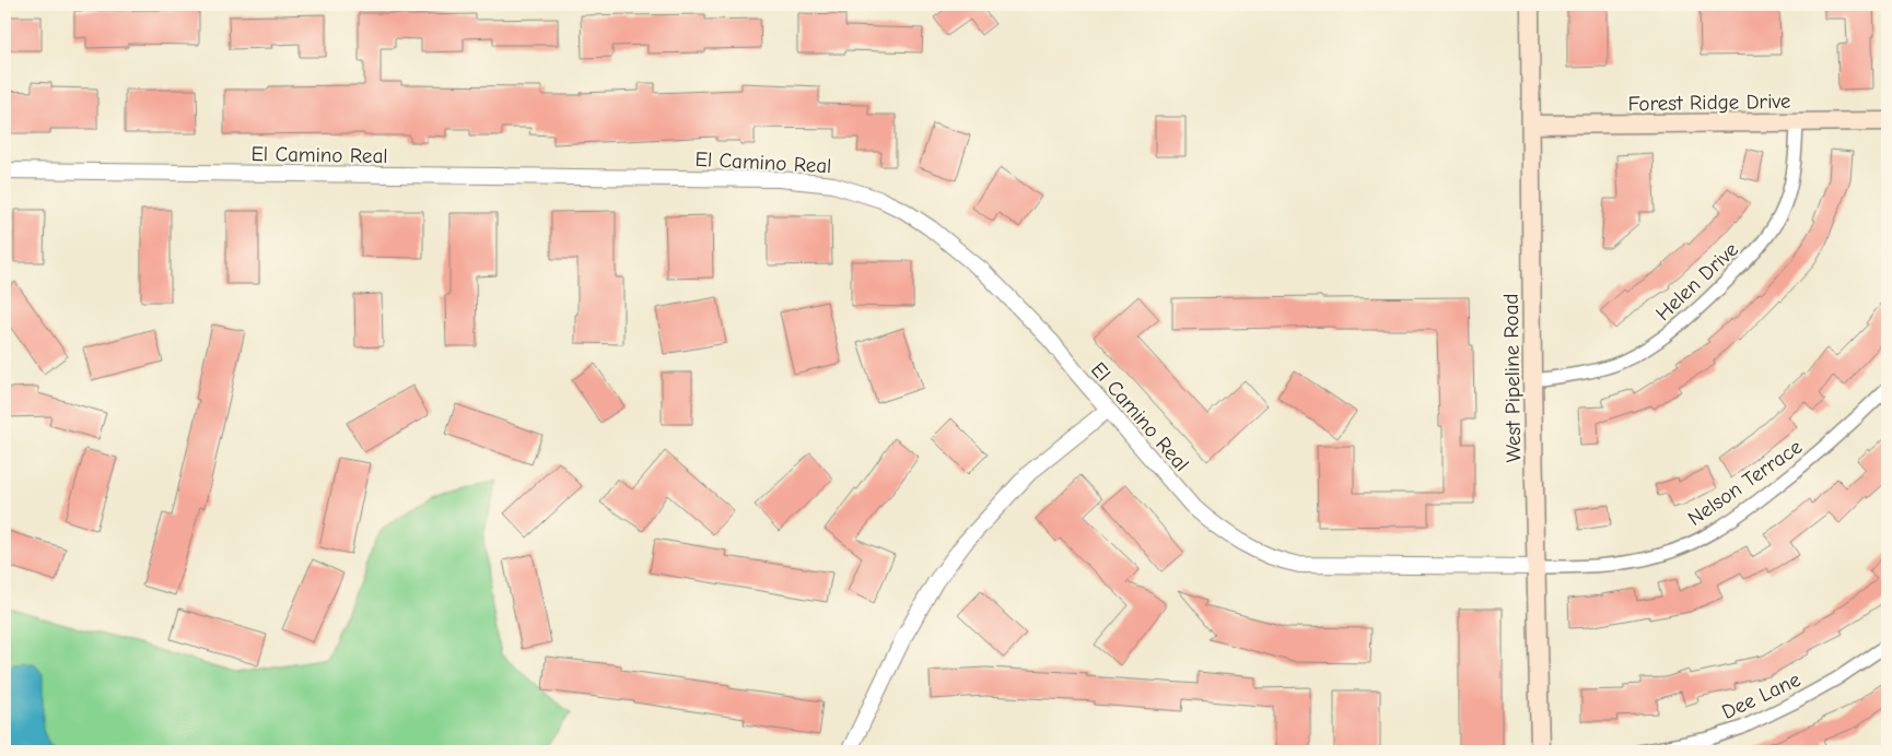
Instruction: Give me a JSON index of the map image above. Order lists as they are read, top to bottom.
{
  "streets": {
    "main road": ["Forest Ridge Drive", "West Pipeline Road"],
    "street": [
      "El Camino Real",
      "Helen Drive",
      "Nelson Terrace",
      "Dee Lane"
    ]
  },
  "crossings": [
    ["Forest Ridge Drive", "Helen Drive"],
    ["Forest Ridge Drive", "West Pipeline Road"],
    ["El Camino Real", "West Pipeline Road"],
    ["El Camino Real", "Nelson Terrace"],
    ["Helen Drive", "West Pipeline Road"],
    ["West Pipeline Road", "Nelson Terrace"]
  ]
}
